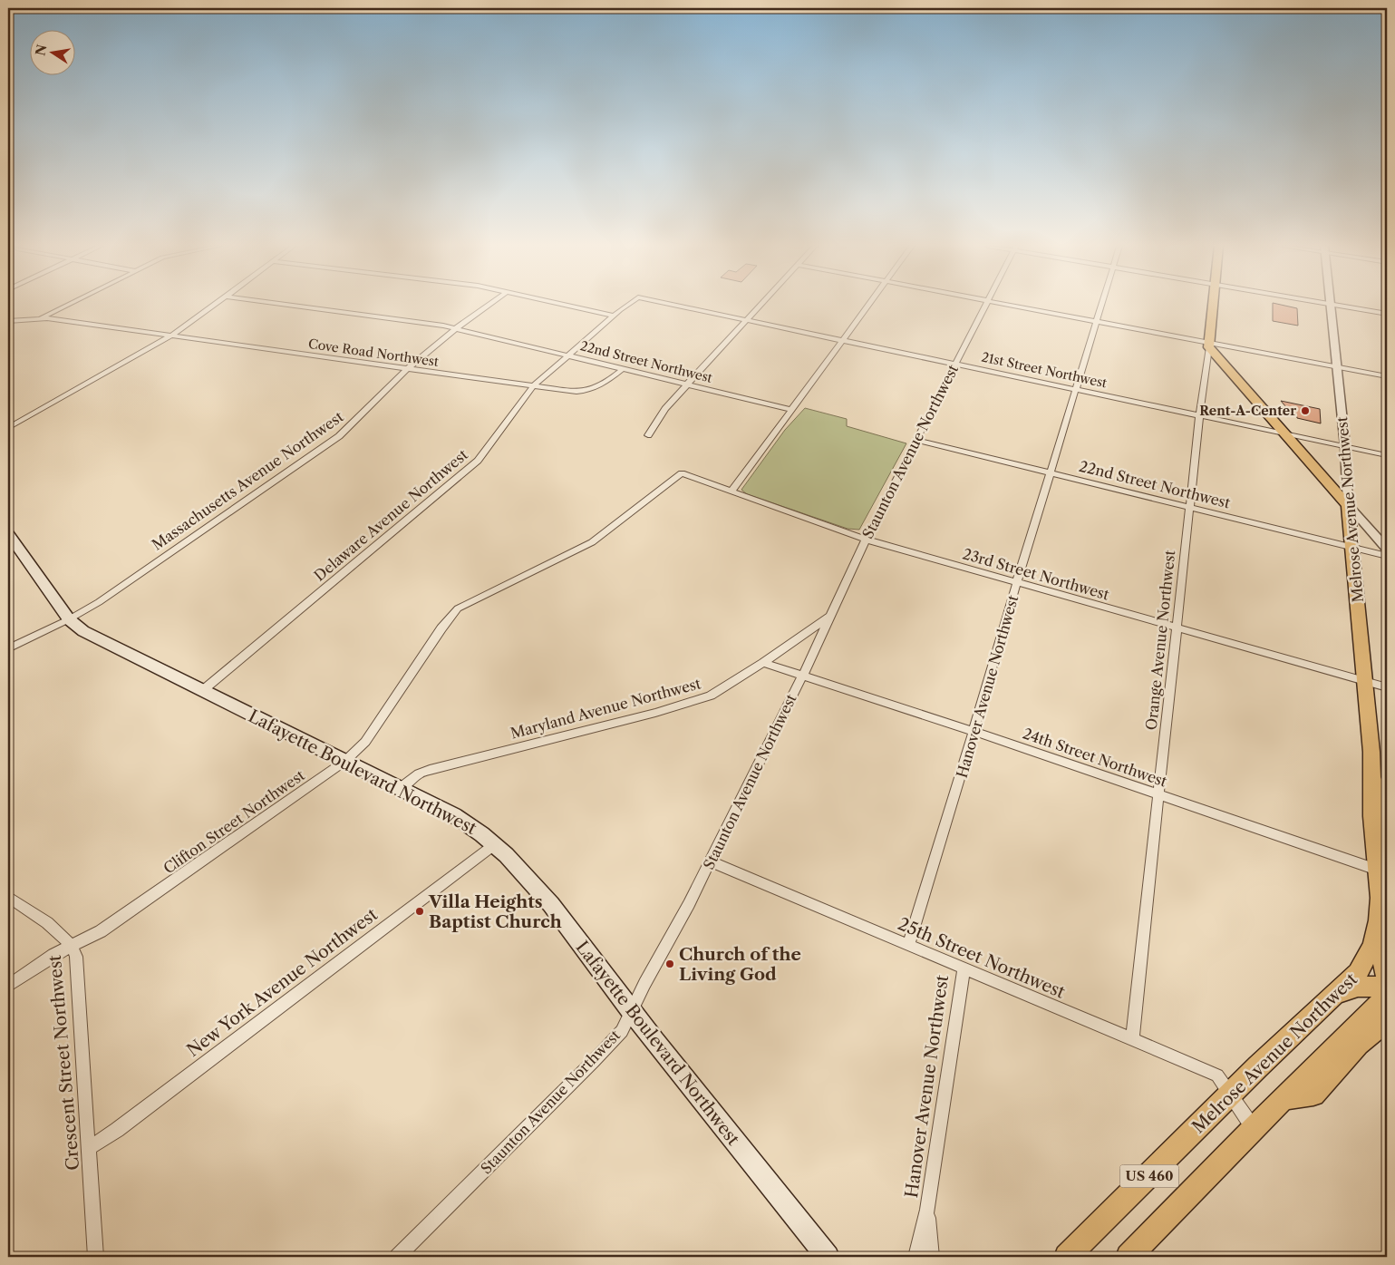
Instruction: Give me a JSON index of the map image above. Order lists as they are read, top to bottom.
{
  "streets": {
    "main road": [
      "Melrose Avenue Northwest",
      "Orange Avenue Northwest",
      "Lafayette Boulevard Northwest",
      "US 460"
    ],
    "street": [
      "Cove Road Northwest",
      "22nd Street Northwest",
      "21st Street Northwest",
      "Staunton Avenue Northwest",
      "Massachusetts Avenue Northwest",
      "Delaware Avenue Northwest",
      "23rd Street Northwest",
      "Hanover Avenue Northwest",
      "Maryland Avenue Northwest",
      "24th Street Northwest",
      "Clifton Street Northwest",
      "25th Street Northwest",
      "New York Avenue Northwest",
      "Crescent Street Northwest"
    ]
  },
  "crossings": [
    ["Cove Road Northwest", "22nd Street Northwest"],
    ["Cove Road Northwest", "Massachusetts Avenue Northwest"],
    ["Cove Road Northwest", "Delaware Avenue Northwest"],
    ["22nd Street Northwest", "Staunton Avenue Northwest"],
    ["22nd Street Northwest", "Massachusetts Avenue Northwest"],
    ["22nd Street Northwest", "Melrose Avenue Northwest"],
    ["22nd Street Northwest", "Delaware Avenue Northwest"],
    ["22nd Street Northwest", "Orange Avenue Northwest"],
    ["22nd Street Northwest", "Hanover Avenue Northwest"],
    ["21st Street Northwest", "Staunton Avenue Northwest"],
    ["21st Street Northwest", "Melrose Avenue Northwest"],
    ["21st Street Northwest", "Orange Avenue Northwest"],
    ["21st Street Northwest", "Hanover Avenue Northwest"],
    ["Staunton Avenue Northwest", "23rd Street Northwest"],
    ["Staunton Avenue Northwest", "Maryland Avenue Northwest"],
    ["Staunton Avenue Northwest", "24th Street Northwest"],
    ["Staunton Avenue Northwest", "Lafayette Boulevard Northwest"],
    ["Staunton Avenue Northwest", "25th Street Northwest"],
    ["Massachusetts Avenue Northwest", "Lafayette Boulevard Northwest"],
    ["Melrose Avenue Northwest", "23rd Street Northwest"],
    ["Melrose Avenue Northwest", "24th Street Northwest"],
    ["Melrose Avenue Northwest", "25th Street Northwest"],
    ["Delaware Avenue Northwest", "Lafayette Boulevard Northwest"],
    ["23rd Street Northwest", "Orange Avenue Northwest"],
    ["23rd Street Northwest", "Hanover Avenue Northwest"],
    ["23rd Street Northwest", "Clifton Street Northwest"],
    ["Orange Avenue Northwest", "24th Street Northwest"],
    ["Orange Avenue Northwest", "25th Street Northwest"],
    ["Hanover Avenue Northwest", "24th Street Northwest"],
    ["Hanover Avenue Northwest", "25th Street Northwest"],
    ["Maryland Avenue Northwest", "24th Street Northwest"],
    ["Maryland Avenue Northwest", "Lafayette Boulevard Northwest"],
    ["Lafayette Boulevard Northwest", "Clifton Street Northwest"],
    ["Lafayette Boulevard Northwest", "New York Avenue Northwest"],
    ["Clifton Street Northwest", "Crescent Street Northwest"],
    ["25th Street Northwest", "US 460"],
    ["New York Avenue Northwest", "Crescent Street Northwest"]
  ],
  "places": ["Rent-A-Center", "Villa Heights Baptist Church", "Church of the Living God"],
  "north": "left"
}
